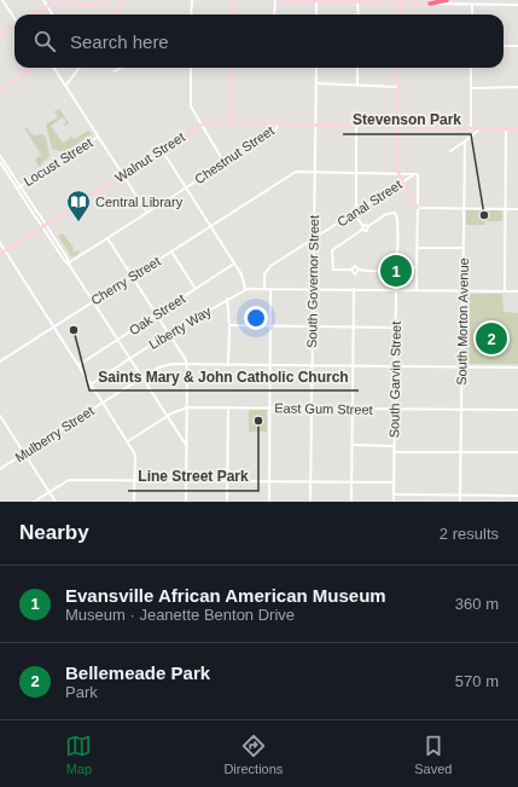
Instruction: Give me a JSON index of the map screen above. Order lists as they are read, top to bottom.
{
  "streets": {
    "main road": ["Walnut Street"],
    "street": [
      "Chestnut Street",
      "Locust Street",
      "Canal Street",
      "Cherry Street",
      "South Governor Street",
      "Oak Street",
      "South Morton Avenue",
      "Liberty Way",
      "South Garvin Street",
      "East Gum Street",
      "Mulberry Street"
    ]
  },
  "crossings": [
    ["Chestnut Street", "Walnut Street"],
    ["Walnut Street", "South Governor Street"],
    ["Canal Street", "Cherry Street"],
    ["Canal Street", "South Governor Street"],
    ["Cherry Street", "South Governor Street"],
    ["South Governor Street", "East Gum Street"],
    ["South Governor Street", "Mulberry Street"],
    ["South Morton Avenue", "East Gum Street"],
    ["South Morton Avenue", "Mulberry Street"],
    ["South Garvin Street", "East Gum Street"],
    ["South Garvin Street", "Mulberry Street"]
  ],
  "places": {
    "other": ["Stevenson Park", "Saints Mary & John Catholic Church", "Line Street Park"],
    "library": ["Central Library"]
  },
  "page": {
    "search": "Search here",
    "pins": ["1", "2"],
    "heading": ["Nearby", "2 results"],
    "list": [
      {
        "mark": "1",
        "name": "Evansville African American Museum",
        "note": "Museum · Jeanette Benton Drive",
        "value": "360 m"
      },
      {
        "mark": "2",
        "name": "Bellemeade Park",
        "note": "Park",
        "value": "570 m"
      }
    ],
    "nav": ["Map", "Directions", "Saved"]
  }
}
